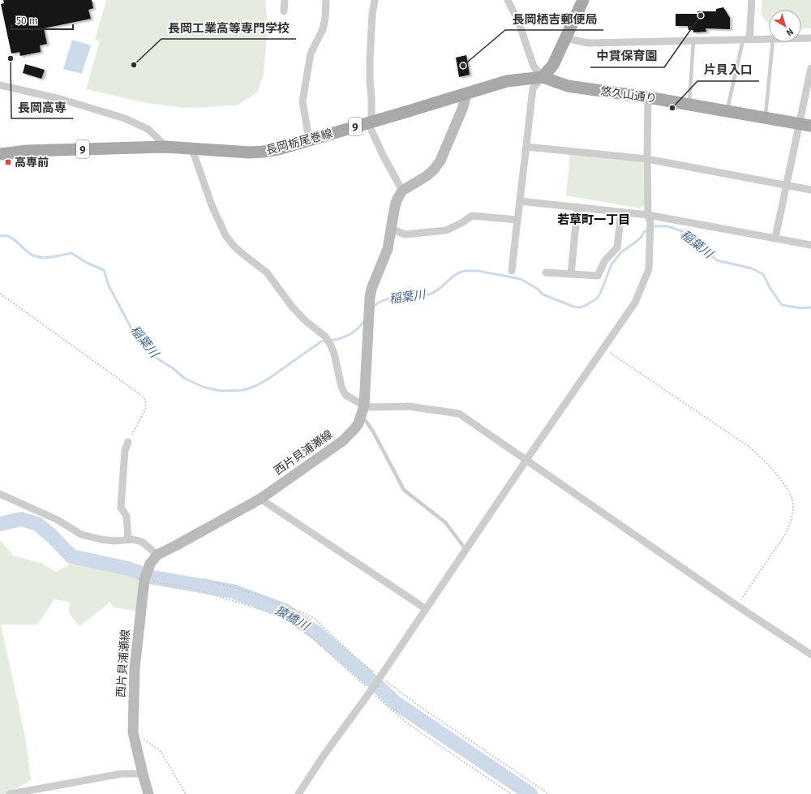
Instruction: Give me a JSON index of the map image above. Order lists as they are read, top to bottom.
{
  "streets": {
    "main road": [
      "悠久山通り",
      "9",
      "長岡栃尾巻線",
      "西片貝浦瀬線"
    ]
  },
  "crossings": [
    ["悠久山通り", "長岡栃尾巻線"]
  ],
  "districts": ["若草町一丁目"],
  "water": ["稲葉川", "猿橋川"],
  "places": {
    "other": [
      "中貫保育園",
      "長岡高専",
      "長岡工業高等専門学校",
      "長岡栖吉郵便局",
      "片貝入口"
    ],
    "transit": ["高専前"]
  },
  "scale_bar": "50 m",
  "north": "bottom right"
}
